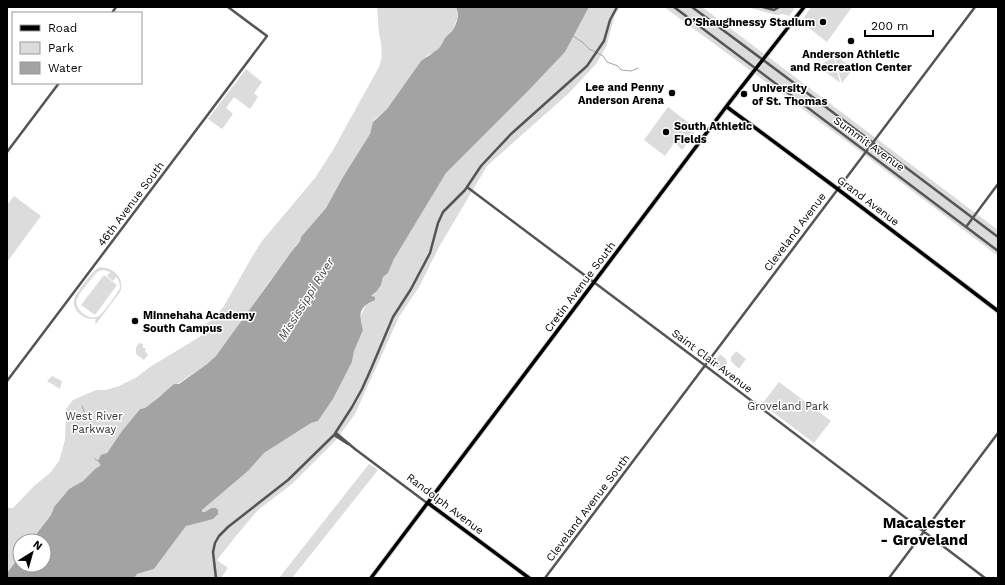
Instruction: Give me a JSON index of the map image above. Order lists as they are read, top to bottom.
{
  "streets": {
    "main road": ["Grand Avenue", "Cretin Avenue South", "Randolph Avenue"],
    "street": [
      "Summit Avenue",
      "46th Avenue South",
      "Cleveland Avenue",
      "Saint Clair Avenue",
      "Cleveland Avenue South"
    ]
  },
  "crossings": [
    ["Summit Avenue", "Cleveland Avenue"],
    ["Summit Avenue", "Cretin Avenue South"],
    ["Grand Avenue", "Cleveland Avenue"],
    ["Grand Avenue", "Cretin Avenue South"],
    ["Cleveland Avenue", "Saint Clair Avenue"],
    ["Cleveland Avenue", "Cleveland Avenue South"],
    ["Cretin Avenue South", "Saint Clair Avenue"],
    ["Cretin Avenue South", "Randolph Avenue"]
  ],
  "districts": ["Macalester - Groveland"],
  "water": ["Mississippi River"],
  "parks": ["Groveland Park", "West River Parkway"],
  "places": [
    "O’Shaughnessy Stadium",
    "Anderson Athletic and Recreation Center",
    "Lee and Penny Anderson Arena",
    "University of St. Thomas",
    "South Athletic Fields",
    "Minnehaha Academy South Campus"
  ],
  "legend": ["Road", "Park", "Water"],
  "scale_bar": "200 m",
  "north": "top right"
}
